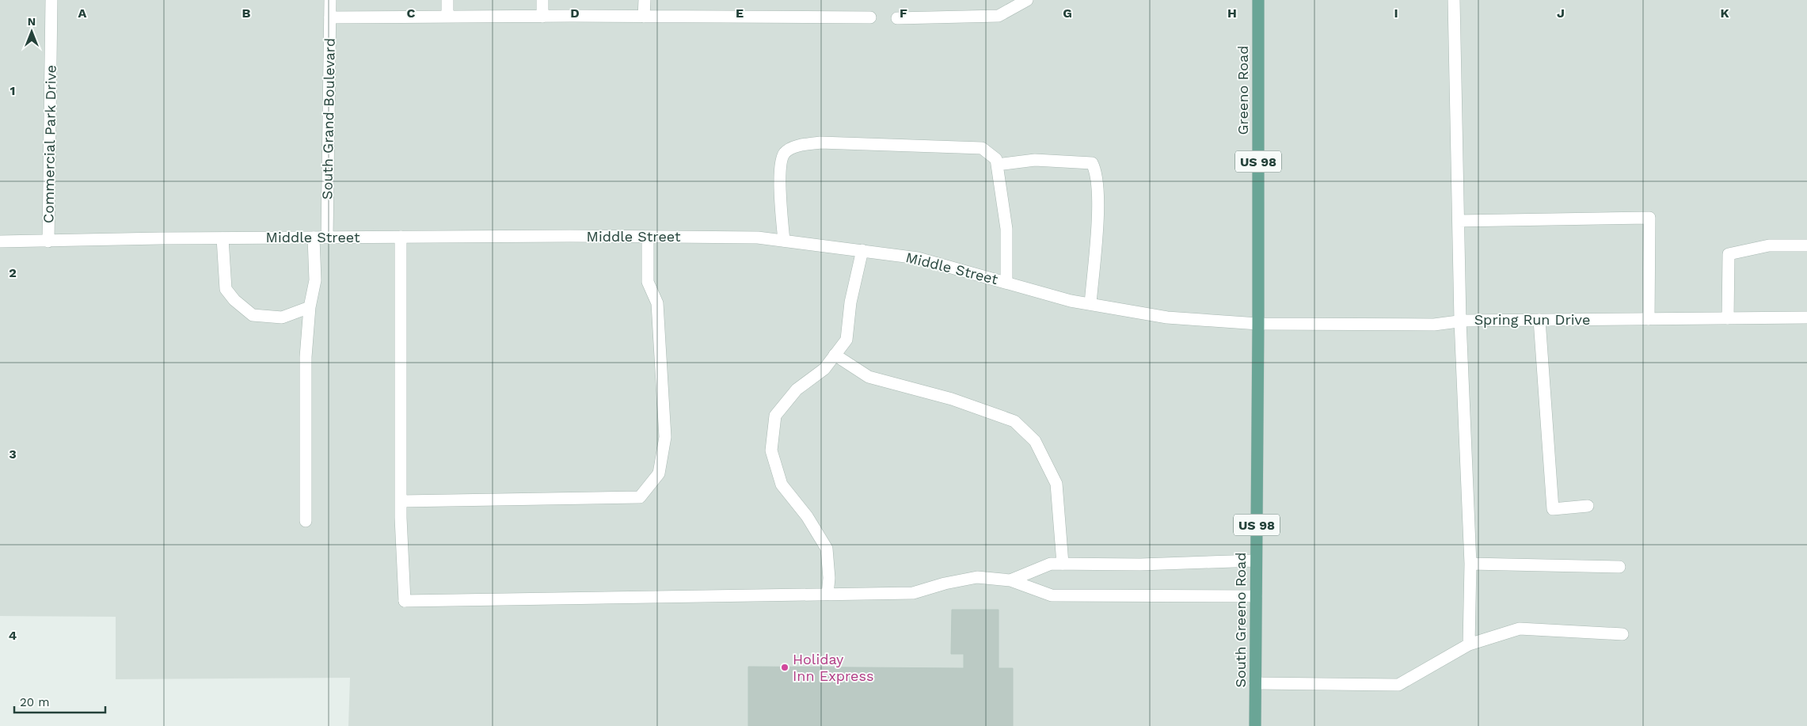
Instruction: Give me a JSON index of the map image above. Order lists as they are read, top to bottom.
{
  "streets": {
    "main road": ["Greeno Road", "US 98", "South Greeno Road"],
    "street": [
      "South Grand Boulevard",
      "Commercial Park Drive",
      "Middle Street",
      "Spring Run Drive"
    ]
  },
  "crossings": [
    ["Greeno Road", "Middle Street"],
    ["Greeno Road", "Spring Run Drive"],
    ["Greeno Road", "South Greeno Road"],
    ["South Grand Boulevard", "Middle Street"],
    ["Commercial Park Drive", "Middle Street"],
    ["Middle Street", "Spring Run Drive"],
    ["Middle Street", "South Greeno Road"],
    ["Spring Run Drive", "South Greeno Road"]
  ],
  "places": ["Holiday Inn Express"],
  "scale_bar": "20 m",
  "north": "top",
  "grid": {
    "columns": [
      "A",
      "B",
      "C",
      "D",
      "E",
      "F",
      "G",
      "H",
      "I",
      "J",
      "K"
    ],
    "rows": [
      "1",
      "2",
      "3",
      "4"
    ]
  }
}
